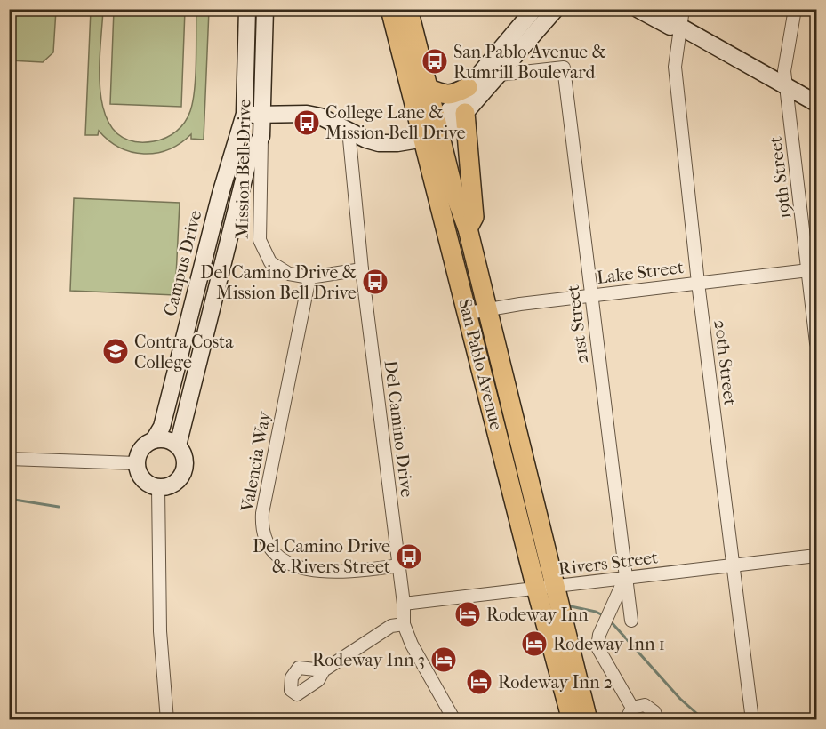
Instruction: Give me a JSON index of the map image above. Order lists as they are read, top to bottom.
{
  "streets": {
    "main road": ["San Pablo Avenue"],
    "street": [
      "Mission Bell Drive",
      "19th Street",
      "Campus Drive",
      "Lake Street",
      "21st Street",
      "20th Street",
      "Del Camino Drive",
      "Valencia Way",
      "Rivers Street"
    ]
  },
  "crossings": [
    ["Mission Bell Drive", "Campus Drive"],
    ["Mission Bell Drive", "Del Camino Drive"],
    ["Mission Bell Drive", "Valencia Way"],
    ["19th Street", "Lake Street"],
    ["Lake Street", "21st Street"],
    ["Lake Street", "20th Street"],
    ["Lake Street", "San Pablo Avenue"],
    ["21st Street", "Rivers Street"],
    ["20th Street", "Rivers Street"],
    ["San Pablo Avenue", "Rivers Street"],
    ["Del Camino Drive", "Valencia Way"],
    ["Del Camino Drive", "Rivers Street"]
  ],
  "places": {
    "bus stop": [
      "San Pablo Avenue & Rumrill Boulevard",
      "College Lane & Mission Bell Drive",
      "Del Camino Drive & Mission Bell Drive",
      "Del Camino Drive & Rivers Street"
    ],
    "school or university": ["Contra Costa College"],
    "hotel": [
      "Rodeway Inn",
      "Rodeway Inn 1",
      "Rodeway Inn 3",
      "Rodeway Inn 2"
    ]
  }
}
